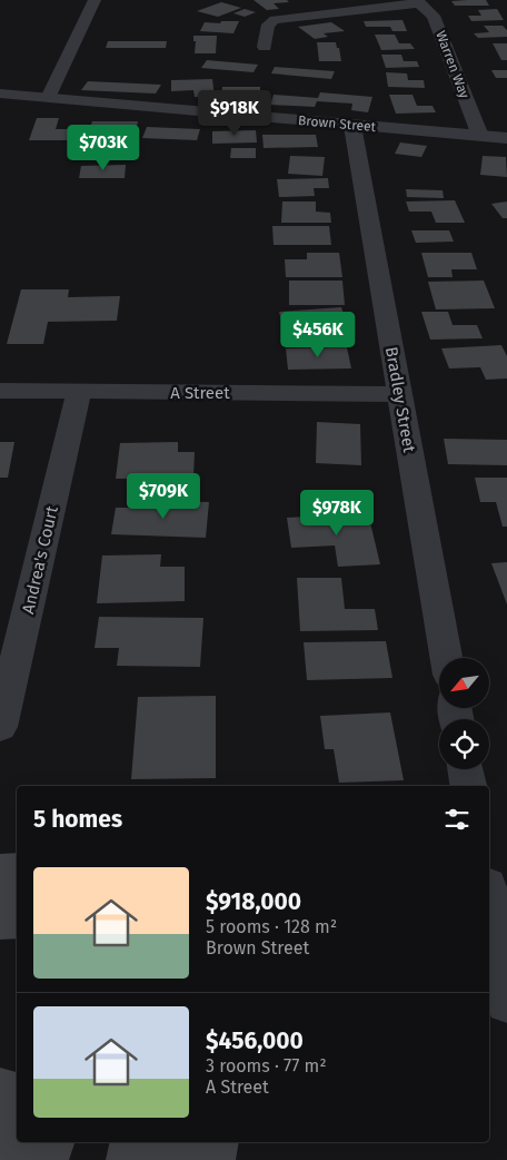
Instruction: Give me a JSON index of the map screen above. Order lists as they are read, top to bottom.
{
  "streets": {
    "street": [
      "Warren Way",
      "Brown Street",
      "A Street",
      "Bradley Street",
      "Andrea's Court"
    ]
  },
  "crossings": [
    ["Warren Way", "Brown Street"],
    ["Brown Street", "Bradley Street"],
    ["A Street", "Bradley Street"],
    ["A Street", "Andrea's Court"]
  ],
  "north": "bottom left",
  "page": {
    "price": [
      "$918K",
      "$703K",
      "$456K",
      "$709K",
      "$978K"
    ],
    "heading": "5 homes",
    "list": [
      {
        "name": "$918,000",
        "note": "5 rooms · 128 m² · Brown Street"
      },
      {
        "name": "$456,000",
        "note": "3 rooms · 77 m² · A Street"
      }
    ]
  }
}
